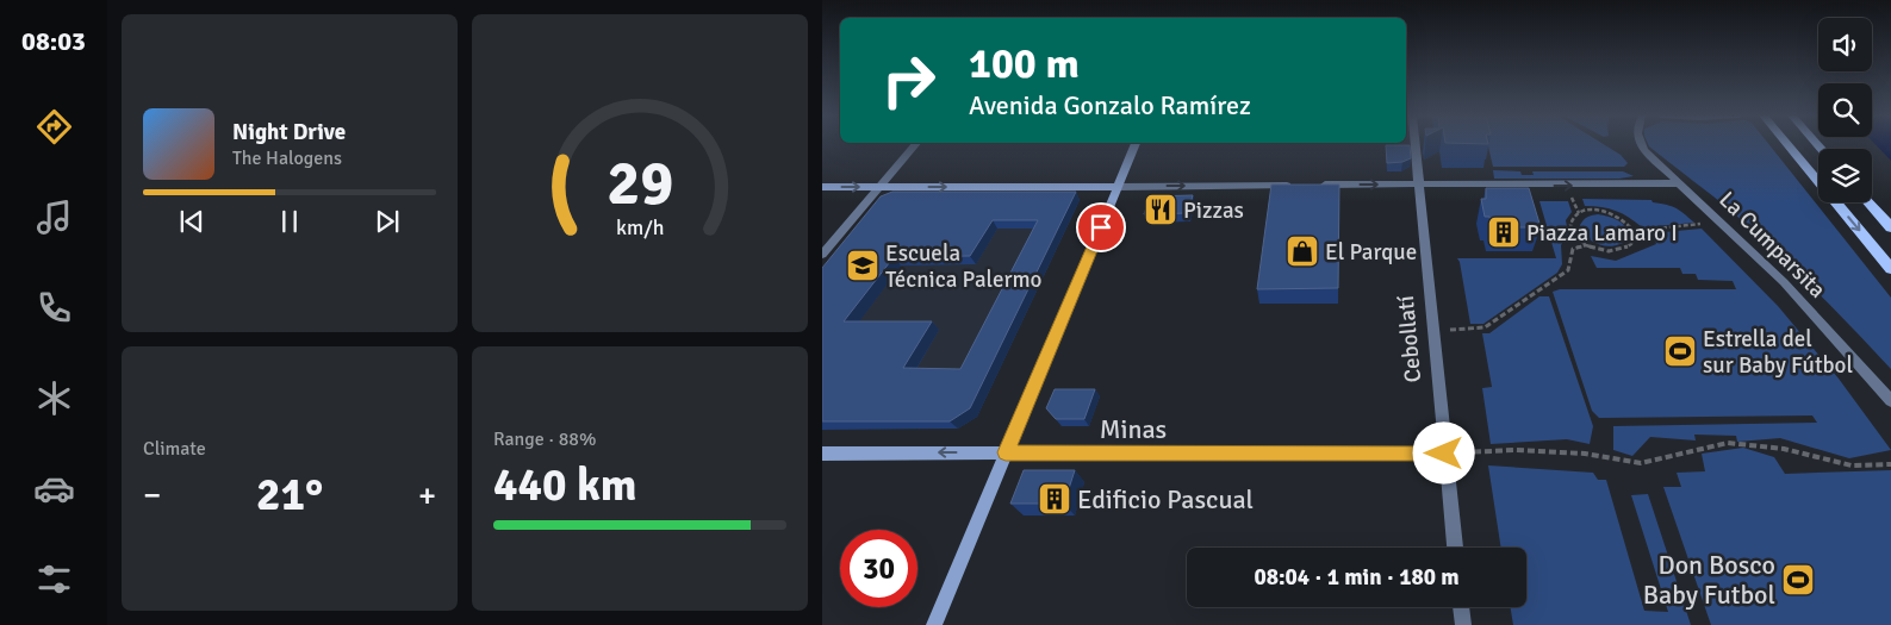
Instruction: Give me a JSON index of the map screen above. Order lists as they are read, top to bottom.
{
  "streets": {
    "street": ["La Cumparsita", "Cebollatí", "Minas"]
  },
  "crossings": [
    ["Cebollatí", "Minas"]
  ],
  "places": {
    "restaurant": ["Pizzas"],
    "building": ["Piazza Lamaro I", "Edificio Pascual"],
    "shop": ["El Parque"],
    "school or university": ["Escuela Técnica Palermo"],
    "sports": ["Estrella del sur Baby Fútbol", "Don Bosco Baby Futbol"]
  },
  "page": {
    "tabs": "08:03",
    "turn": ["100 m", "Avenida Gonzalo Ramírez"],
    "song": ["Night Drive", "The Halogens"],
    "tile": [
      "Climate",
      ["Range · 88%", "440 km"]
    ],
    "heat": ["−", "21°", "+"],
    "limit": "30",
    "trip": "08:04 · 1 min · 180 m",
    "gauge": ["29", "km/h"]
  }
}
